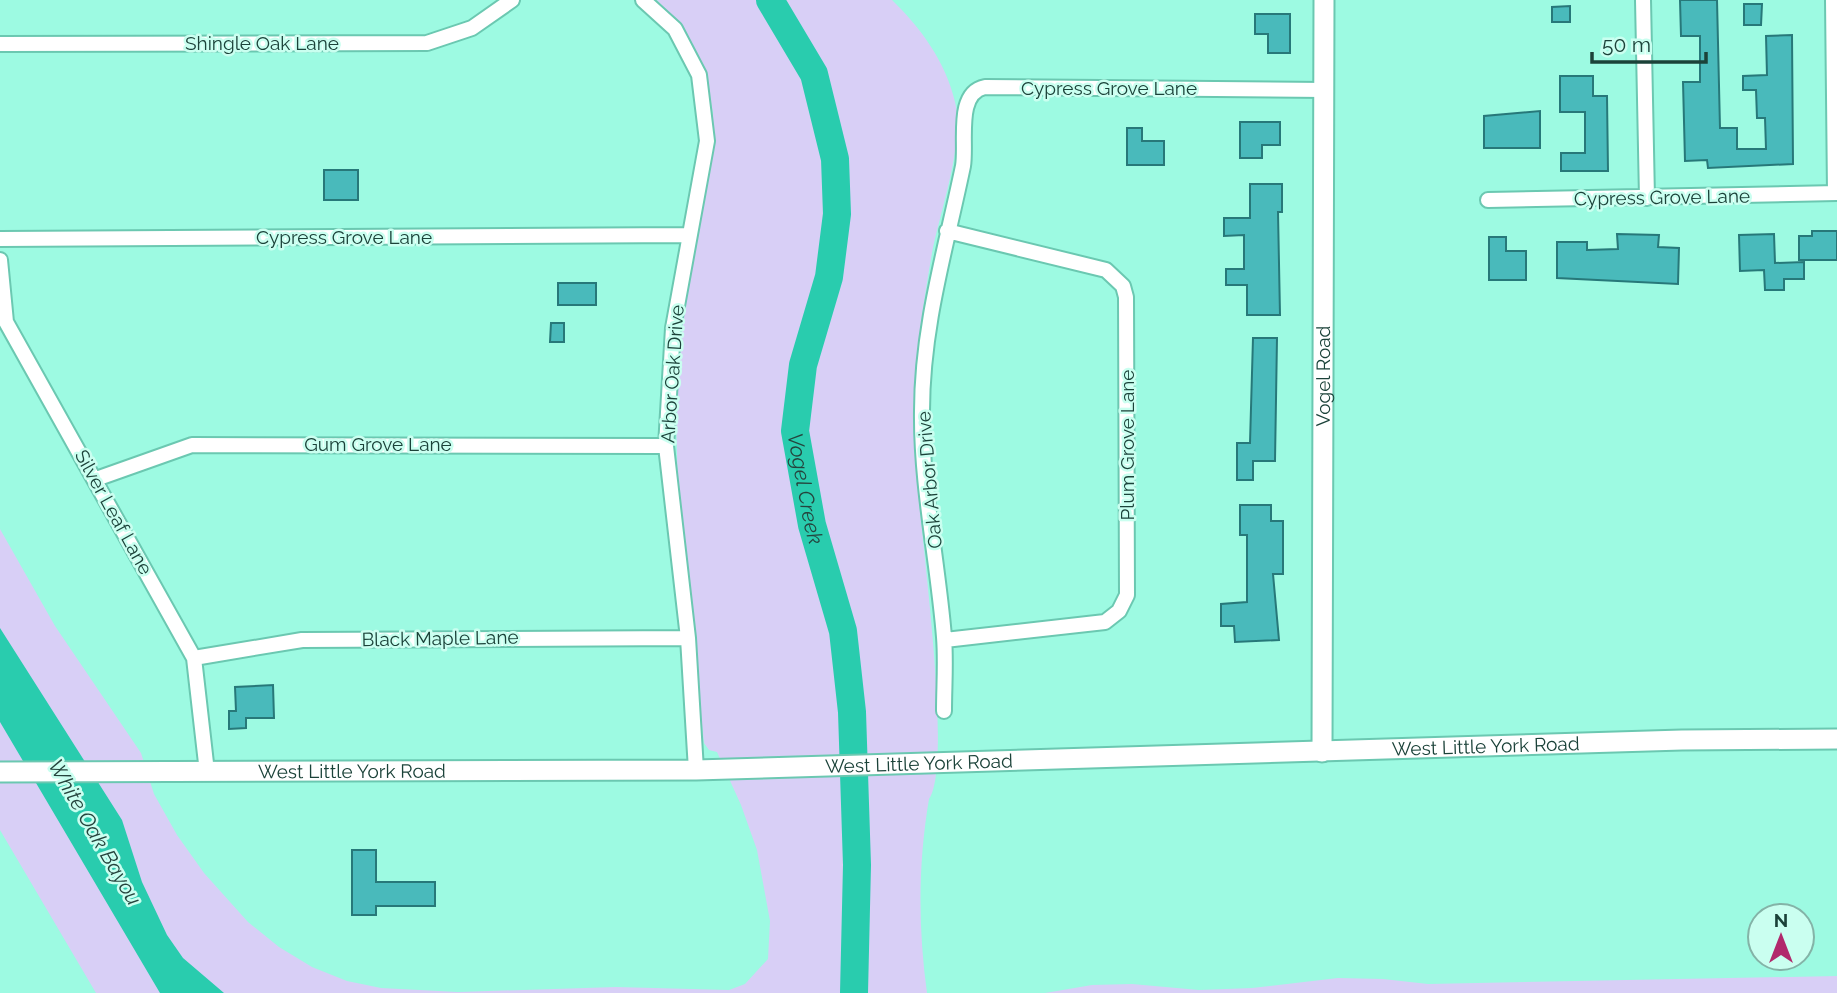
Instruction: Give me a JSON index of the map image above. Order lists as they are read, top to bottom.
{
  "streets": {
    "street": [
      "Shingle Oak Lane",
      "Cypress Grove Lane",
      "Arbor Oak Drive",
      "Vogel Road",
      "Gum Grove Lane",
      "Plum Grove Lane",
      "Oak Arbor Drive",
      "Silver Leaf Lane",
      "Black Maple Lane",
      "West Little York Road"
    ]
  },
  "crossings": [
    ["Cypress Grove Lane", "Arbor Oak Drive"],
    ["Cypress Grove Lane", "Vogel Road"],
    ["Cypress Grove Lane", "Oak Arbor Drive"],
    ["Arbor Oak Drive", "Gum Grove Lane"],
    ["Arbor Oak Drive", "Black Maple Lane"],
    ["Arbor Oak Drive", "West Little York Road"],
    ["Vogel Road", "West Little York Road"],
    ["Gum Grove Lane", "Silver Leaf Lane"],
    ["Plum Grove Lane", "Oak Arbor Drive"],
    ["Silver Leaf Lane", "Black Maple Lane"],
    ["Silver Leaf Lane", "West Little York Road"]
  ],
  "water": ["Vogel Creek", "White Oak Bayou"],
  "scale_bar": "50 m",
  "north": "top"
}
